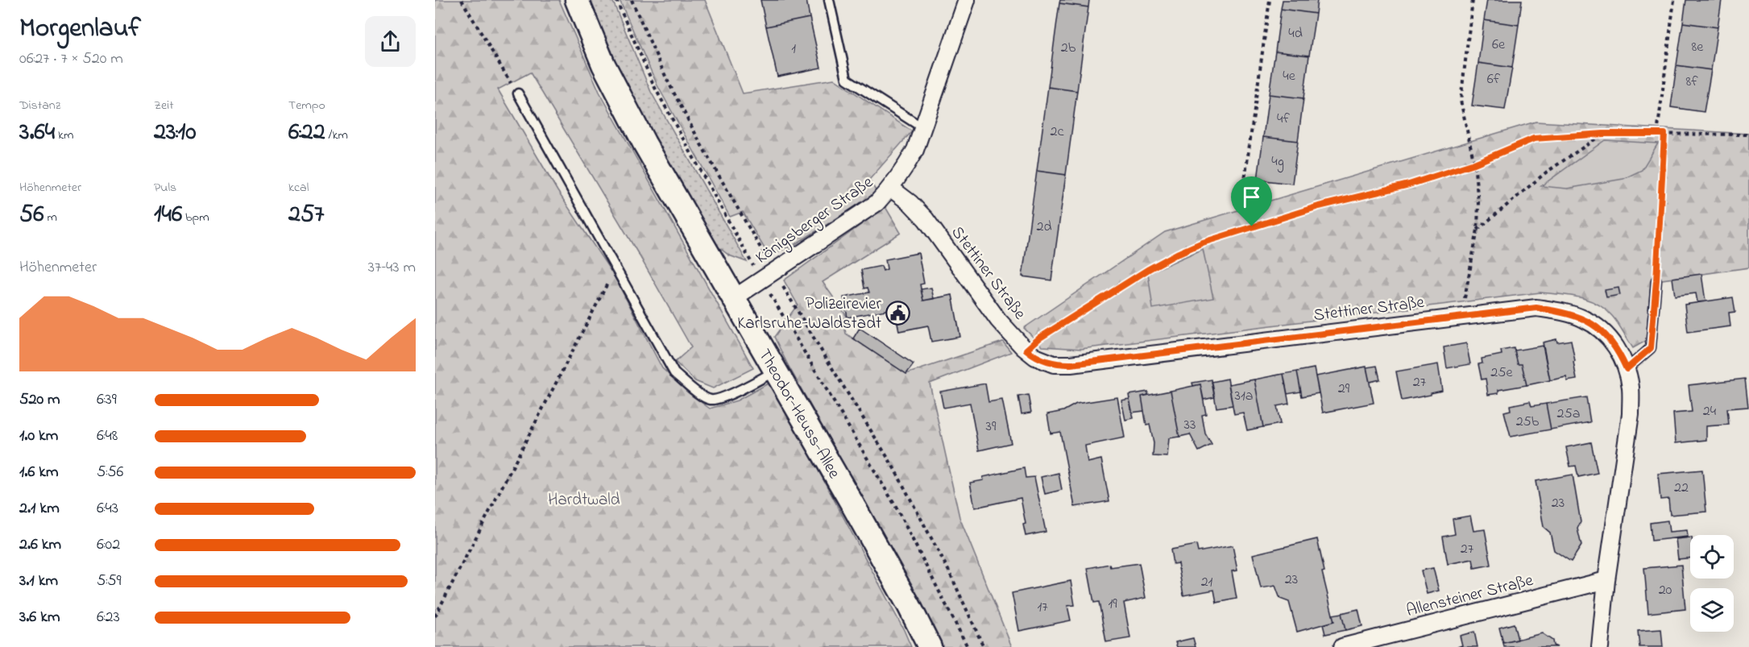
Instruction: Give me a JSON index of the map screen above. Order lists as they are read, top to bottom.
{
  "streets": {
    "main road": ["Theodor-Heuss-Allee"],
    "street": ["Königsberger Straße", "Stettiner Straße", "Allensteiner Straße"]
  },
  "crossings": [
    ["Königsberger Straße", "Stettiner Straße"],
    ["Königsberger Straße", "Theodor-Heuss-Allee"],
    ["Stettiner Straße", "Allensteiner Straße"]
  ],
  "parks": ["Hardtwald"],
  "places": {
    "public building": ["Polizeirevier Karlsruhe-Waldstadt"]
  },
  "house_numbers": [
    "4d",
    "6e",
    "8e",
    "2b",
    "1",
    "4e",
    "6f",
    "8f",
    "4f",
    "2c",
    "4g",
    "2d",
    "25e",
    "27",
    "29",
    "31a",
    "24",
    "25a",
    "25b",
    "33",
    "39",
    "22",
    "23",
    "27",
    "23",
    "21",
    "20",
    "19",
    "17"
  ],
  "page": {
    "heading": ["Morgenlauf", "06:27 · 7 × 520 m"],
    "stats": [
      ["Distanz", "3.64 km"],
      ["Zeit", "23:10"],
      ["Tempo", "6:22 /km"],
      ["Höhenmeter", "56 m"],
      ["Puls", "146 bpm"],
      ["kcal", "257"]
    ],
    "chart": ["Höhenmeter", "37–43 m"],
    "list": [
      {
        "name": "520 m",
        "note": "6:39"
      },
      {
        "name": "1.0 km",
        "note": "6:48"
      },
      {
        "name": "1.6 km",
        "note": "5:56"
      },
      {
        "name": "2.1 km",
        "note": "6:43"
      },
      {
        "name": "2.6 km",
        "note": "6:02"
      },
      {
        "name": "3.1 km",
        "note": "5:59"
      },
      {
        "name": "3.6 km",
        "note": "6:23"
      }
    ]
  }
}
